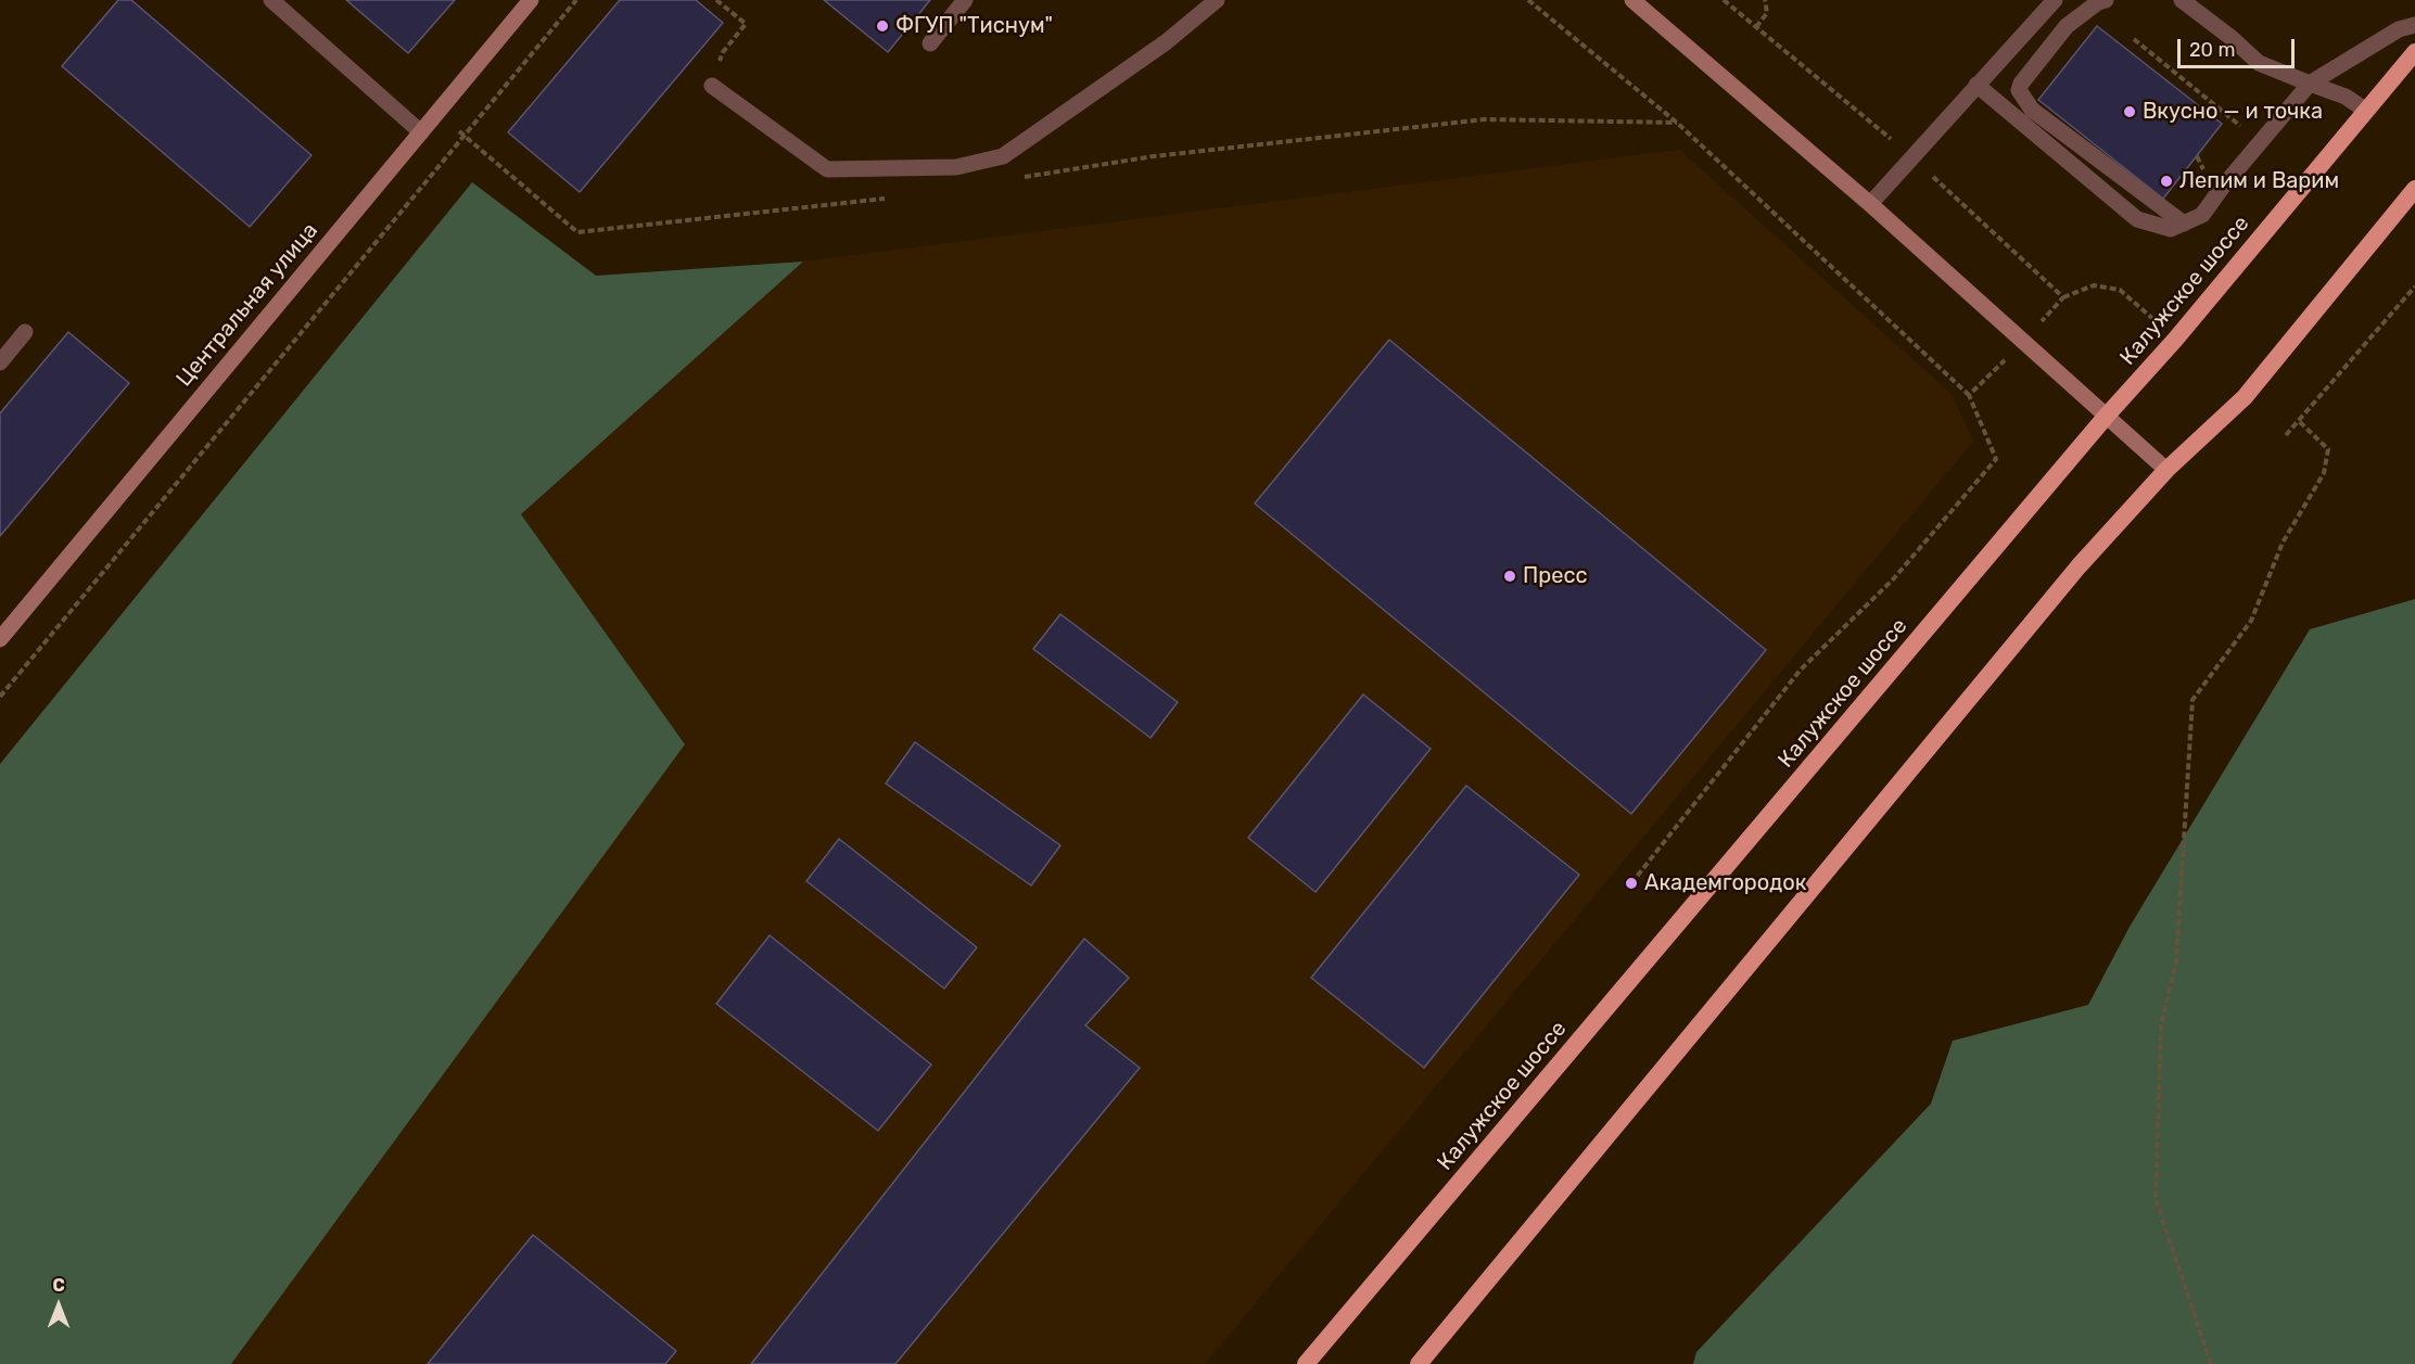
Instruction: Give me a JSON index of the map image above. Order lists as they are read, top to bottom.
{
  "streets": {
    "highway": ["Калужское шоссе"],
    "main road": ["Центральная улица"]
  },
  "places": [
    "ФГУП \"Тиснум\"",
    "Вкусно — и точка",
    "Лепим и Варим",
    "Пресс",
    "Академгородок"
  ],
  "scale_bar": "20 m",
  "north": "top"
}
